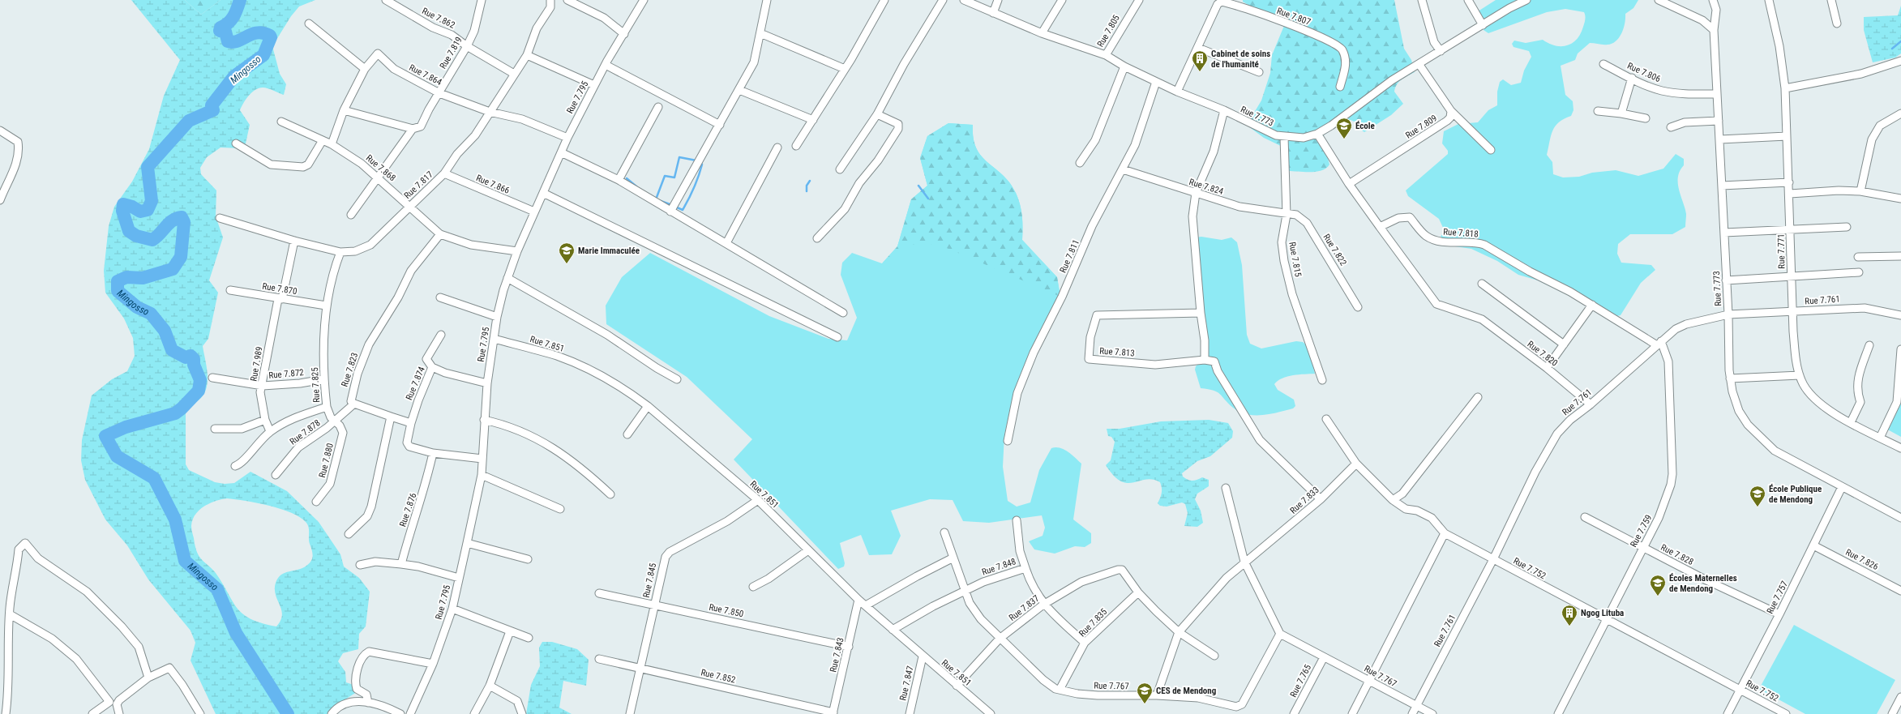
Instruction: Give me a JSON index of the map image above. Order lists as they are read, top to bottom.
{
  "streets": {
    "street": [
      "Rue 7.807",
      "Rue 7.862",
      "Rue 7.805",
      "Rue 7.819",
      "Rue 7.806",
      "Rue 7.864",
      "Rue 7.795",
      "Rue 7.773",
      "Rue 7.809",
      "Rue 7.868",
      "Rue 7.866",
      "Rue 7.817",
      "Rue 7.824",
      "Rue 7.818",
      "Rue 7.822",
      "Rue 7.771",
      "Rue 7.811",
      "Rue 7.815",
      "Rue 7.870",
      "Rue 7.761",
      "Rue 7.851",
      "Rue 7.813",
      "Rue 7.820",
      "Rue 7.989",
      "Rue 7.823",
      "Rue 7.872",
      "Rue 7.874",
      "Rue 7.825",
      "Rue 7.878",
      "Rue 7.880",
      "Rue 7.833",
      "Rue 7.876",
      "Rue 7.759",
      "Rue 7.828",
      "Rue 7.826",
      "Rue 7.848",
      "Rue 7.752",
      "Rue 7.845",
      "Rue 7.757",
      "Rue 7.837",
      "Rue 7.850",
      "Rue 7.835",
      "Rue 7.843",
      "Rue 7.852",
      "Rue 7.767",
      "Rue 7.765",
      "Rue 7.847"
    ]
  },
  "crossings": [
    ["Rue 7.807", "Rue 7.773"],
    ["Rue 7.862", "Rue 7.819"],
    ["Rue 7.862", "Rue 7.817"],
    ["Rue 7.805", "Rue 7.773"],
    ["Rue 7.819", "Rue 7.864"],
    ["Rue 7.819", "Rue 7.868"],
    ["Rue 7.806", "Rue 7.773"],
    ["Rue 7.864", "Rue 7.795"],
    ["Rue 7.864", "Rue 7.868"],
    ["Rue 7.864", "Rue 7.817"],
    ["Rue 7.795", "Rue 7.868"],
    ["Rue 7.795", "Rue 7.866"],
    ["Rue 7.795", "Rue 7.851"],
    ["Rue 7.795", "Rue 7.874"],
    ["Rue 7.773", "Rue 7.811"],
    ["Rue 7.773", "Rue 7.815"],
    ["Rue 7.773", "Rue 7.761"],
    ["Rue 7.773", "Rue 7.757"],
    ["Rue 7.868", "Rue 7.817"],
    ["Rue 7.868", "Rue 7.823"],
    ["Rue 7.866", "Rue 7.817"],
    ["Rue 7.817", "Rue 7.989"],
    ["Rue 7.817", "Rue 7.825"],
    ["Rue 7.824", "Rue 7.822"],
    ["Rue 7.824", "Rue 7.811"],
    ["Rue 7.824", "Rue 7.815"],
    ["Rue 7.818", "Rue 7.761"],
    ["Rue 7.818", "Rue 7.820"],
    ["Rue 7.818", "Rue 7.759"],
    ["Rue 7.822", "Rue 7.815"],
    ["Rue 7.771", "Rue 7.761"],
    ["Rue 7.870", "Rue 7.989"],
    ["Rue 7.870", "Rue 7.825"],
    ["Rue 7.761", "Rue 7.820"],
    ["Rue 7.761", "Rue 7.759"],
    ["Rue 7.761", "Rue 7.752"],
    ["Rue 7.761", "Rue 7.767"],
    ["Rue 7.851", "Rue 7.848"],
    ["Rue 7.851", "Rue 7.845"],
    ["Rue 7.851", "Rue 7.837"],
    ["Rue 7.851", "Rue 7.843"],
    ["Rue 7.851", "Rue 7.847"],
    ["Rue 7.989", "Rue 7.872"],
    ["Rue 7.989", "Rue 7.825"],
    ["Rue 7.823", "Rue 7.878"],
    ["Rue 7.872", "Rue 7.825"],
    ["Rue 7.874", "Rue 7.876"],
    ["Rue 7.825", "Rue 7.880"],
    ["Rue 7.878", "Rue 7.880"],
    ["Rue 7.833", "Rue 7.767"],
    ["Rue 7.759", "Rue 7.828"],
    ["Rue 7.759", "Rue 7.752"],
    ["Rue 7.828", "Rue 7.757"],
    ["Rue 7.826", "Rue 7.757"],
    ["Rue 7.848", "Rue 7.837"],
    ["Rue 7.848", "Rue 7.835"],
    ["Rue 7.848", "Rue 7.767"],
    ["Rue 7.752", "Rue 7.757"],
    ["Rue 7.845", "Rue 7.850"],
    ["Rue 7.845", "Rue 7.852"],
    ["Rue 7.837", "Rue 7.835"],
    ["Rue 7.837", "Rue 7.767"],
    ["Rue 7.850", "Rue 7.843"],
    ["Rue 7.835", "Rue 7.767"],
    ["Rue 7.843", "Rue 7.852"],
    ["Rue 7.767", "Rue 7.765"]
  ],
  "water": ["Mingosso"],
  "places": {
    "building": ["Cabinet de soins de l'humanité", "Ngog Lituba"],
    "school or university": [
      "École",
      "Marie Immaculée",
      "École Publique de Mendong",
      "Écoles Maternelles de Mendong",
      "CES de Mendong"
    ]
  }
}
